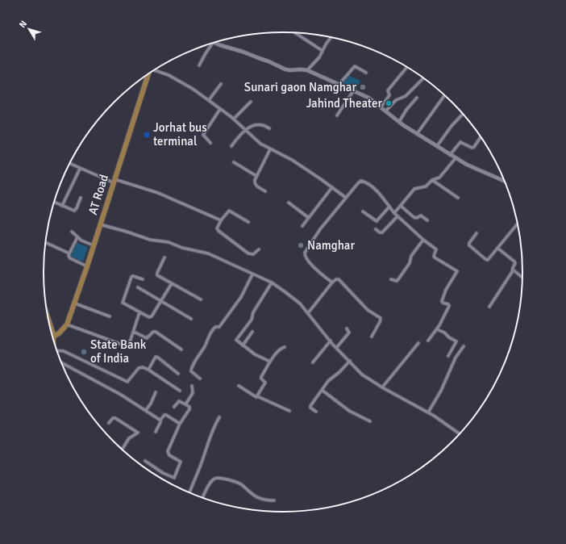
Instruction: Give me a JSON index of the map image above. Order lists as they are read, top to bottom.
{
  "streets": {
    "highway": ["AT Road"]
  },
  "places": {
    "other": [
      "Sunari gaon Namghar",
      "Jahind Theater",
      "Namghar",
      "State Bank of India"
    ],
    "transit": ["Jorhat bus terminal"]
  },
  "north": "top left"
}
